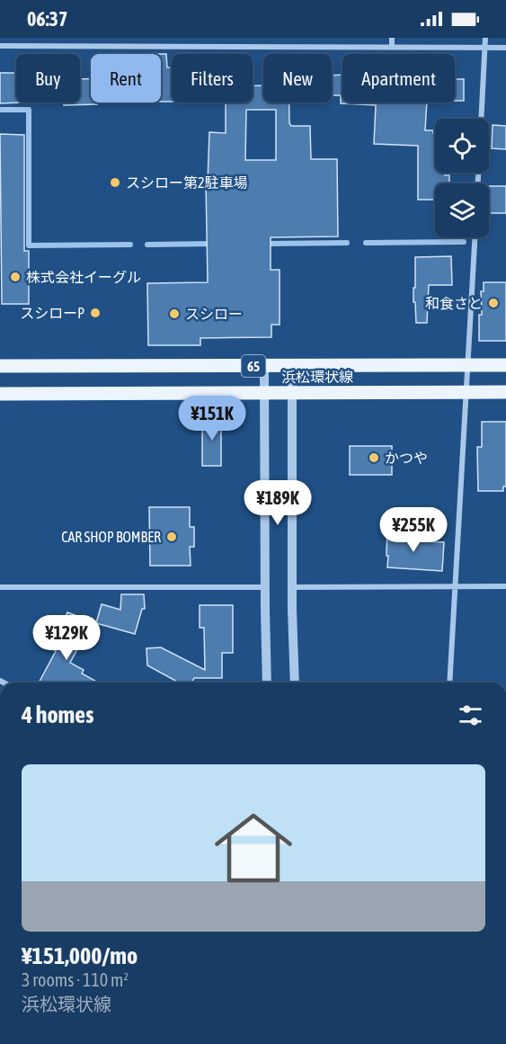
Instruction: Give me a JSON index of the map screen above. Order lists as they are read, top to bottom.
{
  "streets": {
    "main road": ["65", "浜松環状線"]
  },
  "places": [
    "スシロー第2駐車場",
    "株式会社イーグル",
    "和食さと",
    "スシローP",
    "スシロー",
    "かつや",
    "CAR SHOP BOMBER"
  ],
  "page": {
    "status": "06:37",
    "chip": [
      "Buy",
      "Rent",
      "Filters",
      "New",
      "Apartment"
    ],
    "price": [
      "¥151K",
      "¥189K",
      "¥255K",
      "¥129K"
    ],
    "heading": "4 homes",
    "list": [
      {
        "name": "¥151,000/mo",
        "note": "3 rooms · 110 m² · 浜松環状線"
      }
    ]
  }
}
